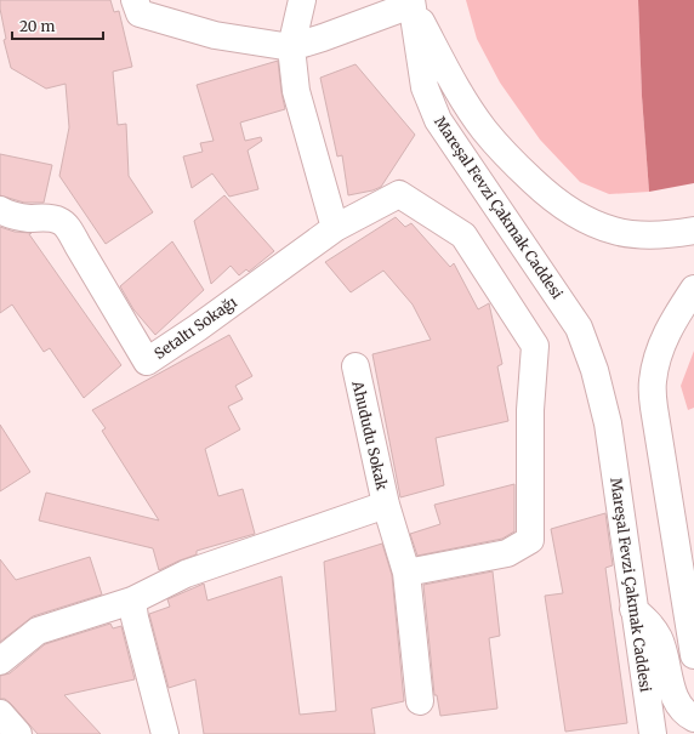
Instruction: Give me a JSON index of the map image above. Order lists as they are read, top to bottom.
{
  "streets": {
    "street": ["Mareşal Fevzi Çakmak Caddesi", "Setaltı Sokağı", "Ahududu Sokak"]
  },
  "scale_bar": "20 m"
}
